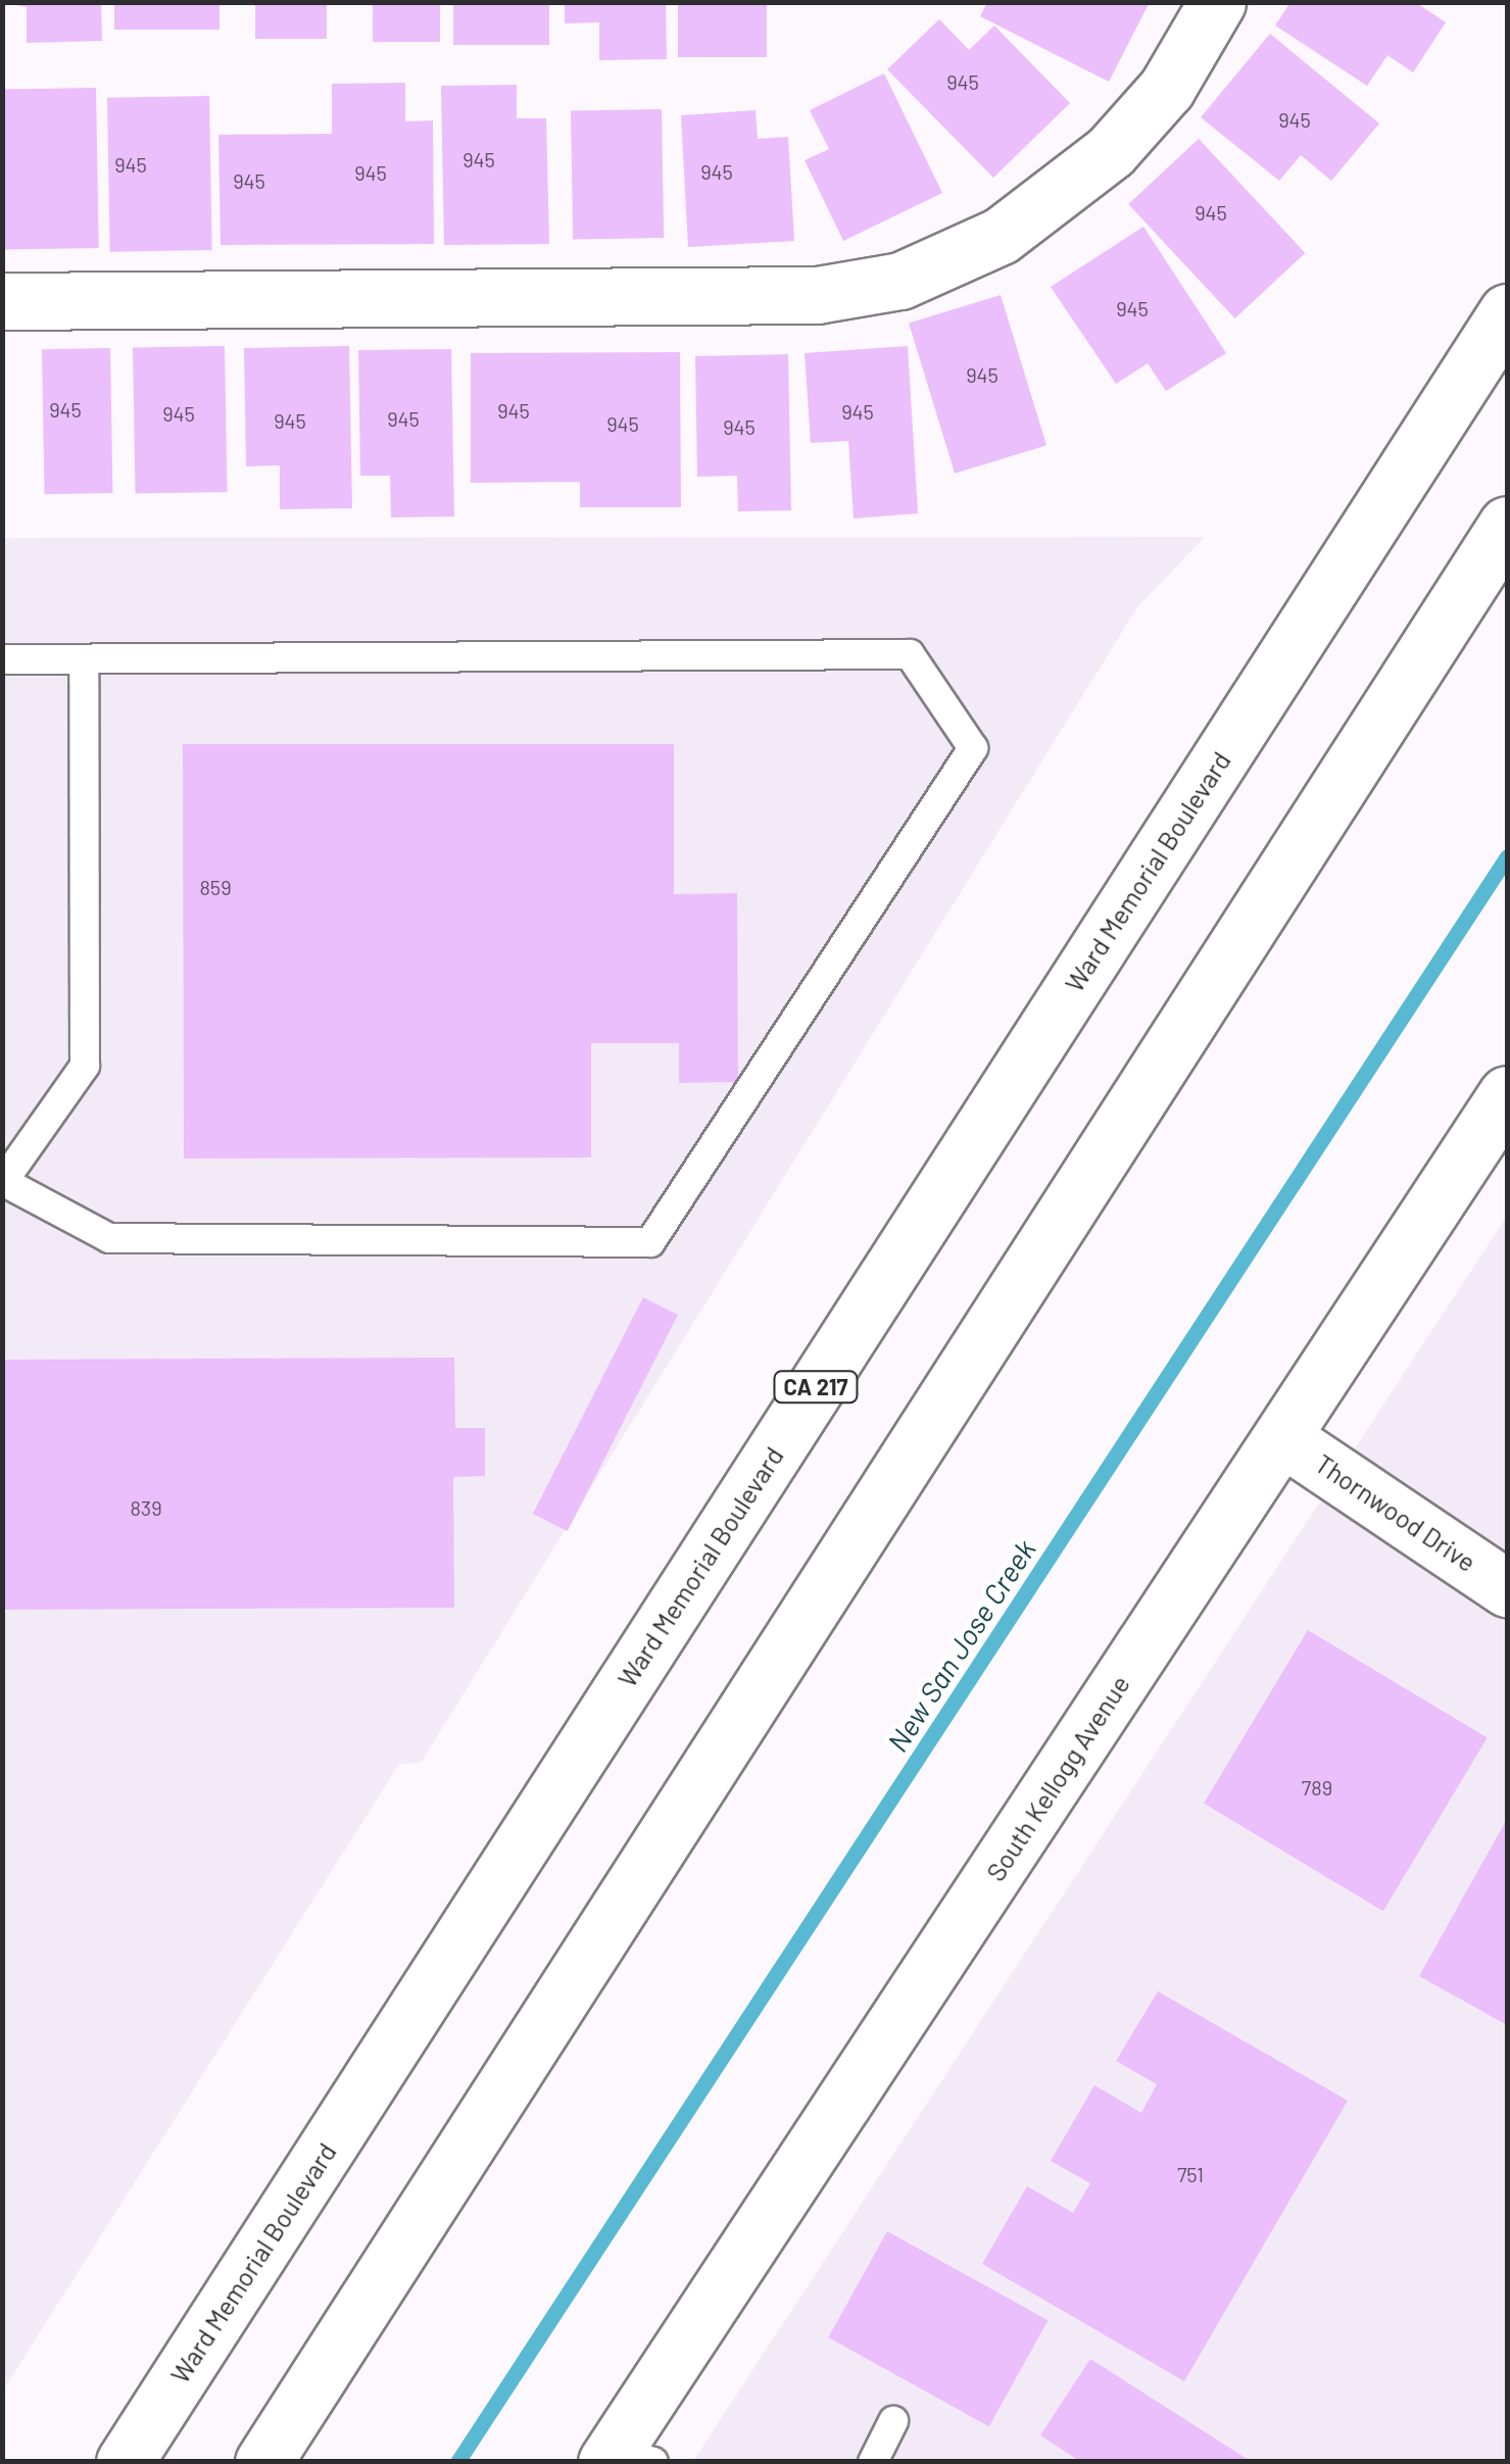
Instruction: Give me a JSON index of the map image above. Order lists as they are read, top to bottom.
{
  "streets": {
    "main road": [
      "Ward Memorial Boulevard",
      "CA 217",
      "Thornwood Drive",
      "South Kellogg Avenue"
    ]
  },
  "crossings": [
    ["Thornwood Drive", "South Kellogg Avenue"]
  ],
  "water": ["New San Jose Creek"],
  "house_numbers": [
    "945",
    "945",
    "945",
    "945",
    "945",
    "945",
    "945",
    "945",
    "945",
    "945",
    "945",
    "945",
    "945",
    "945",
    "945",
    "945",
    "945",
    "945",
    "859",
    "839",
    "789",
    "751"
  ]
}
